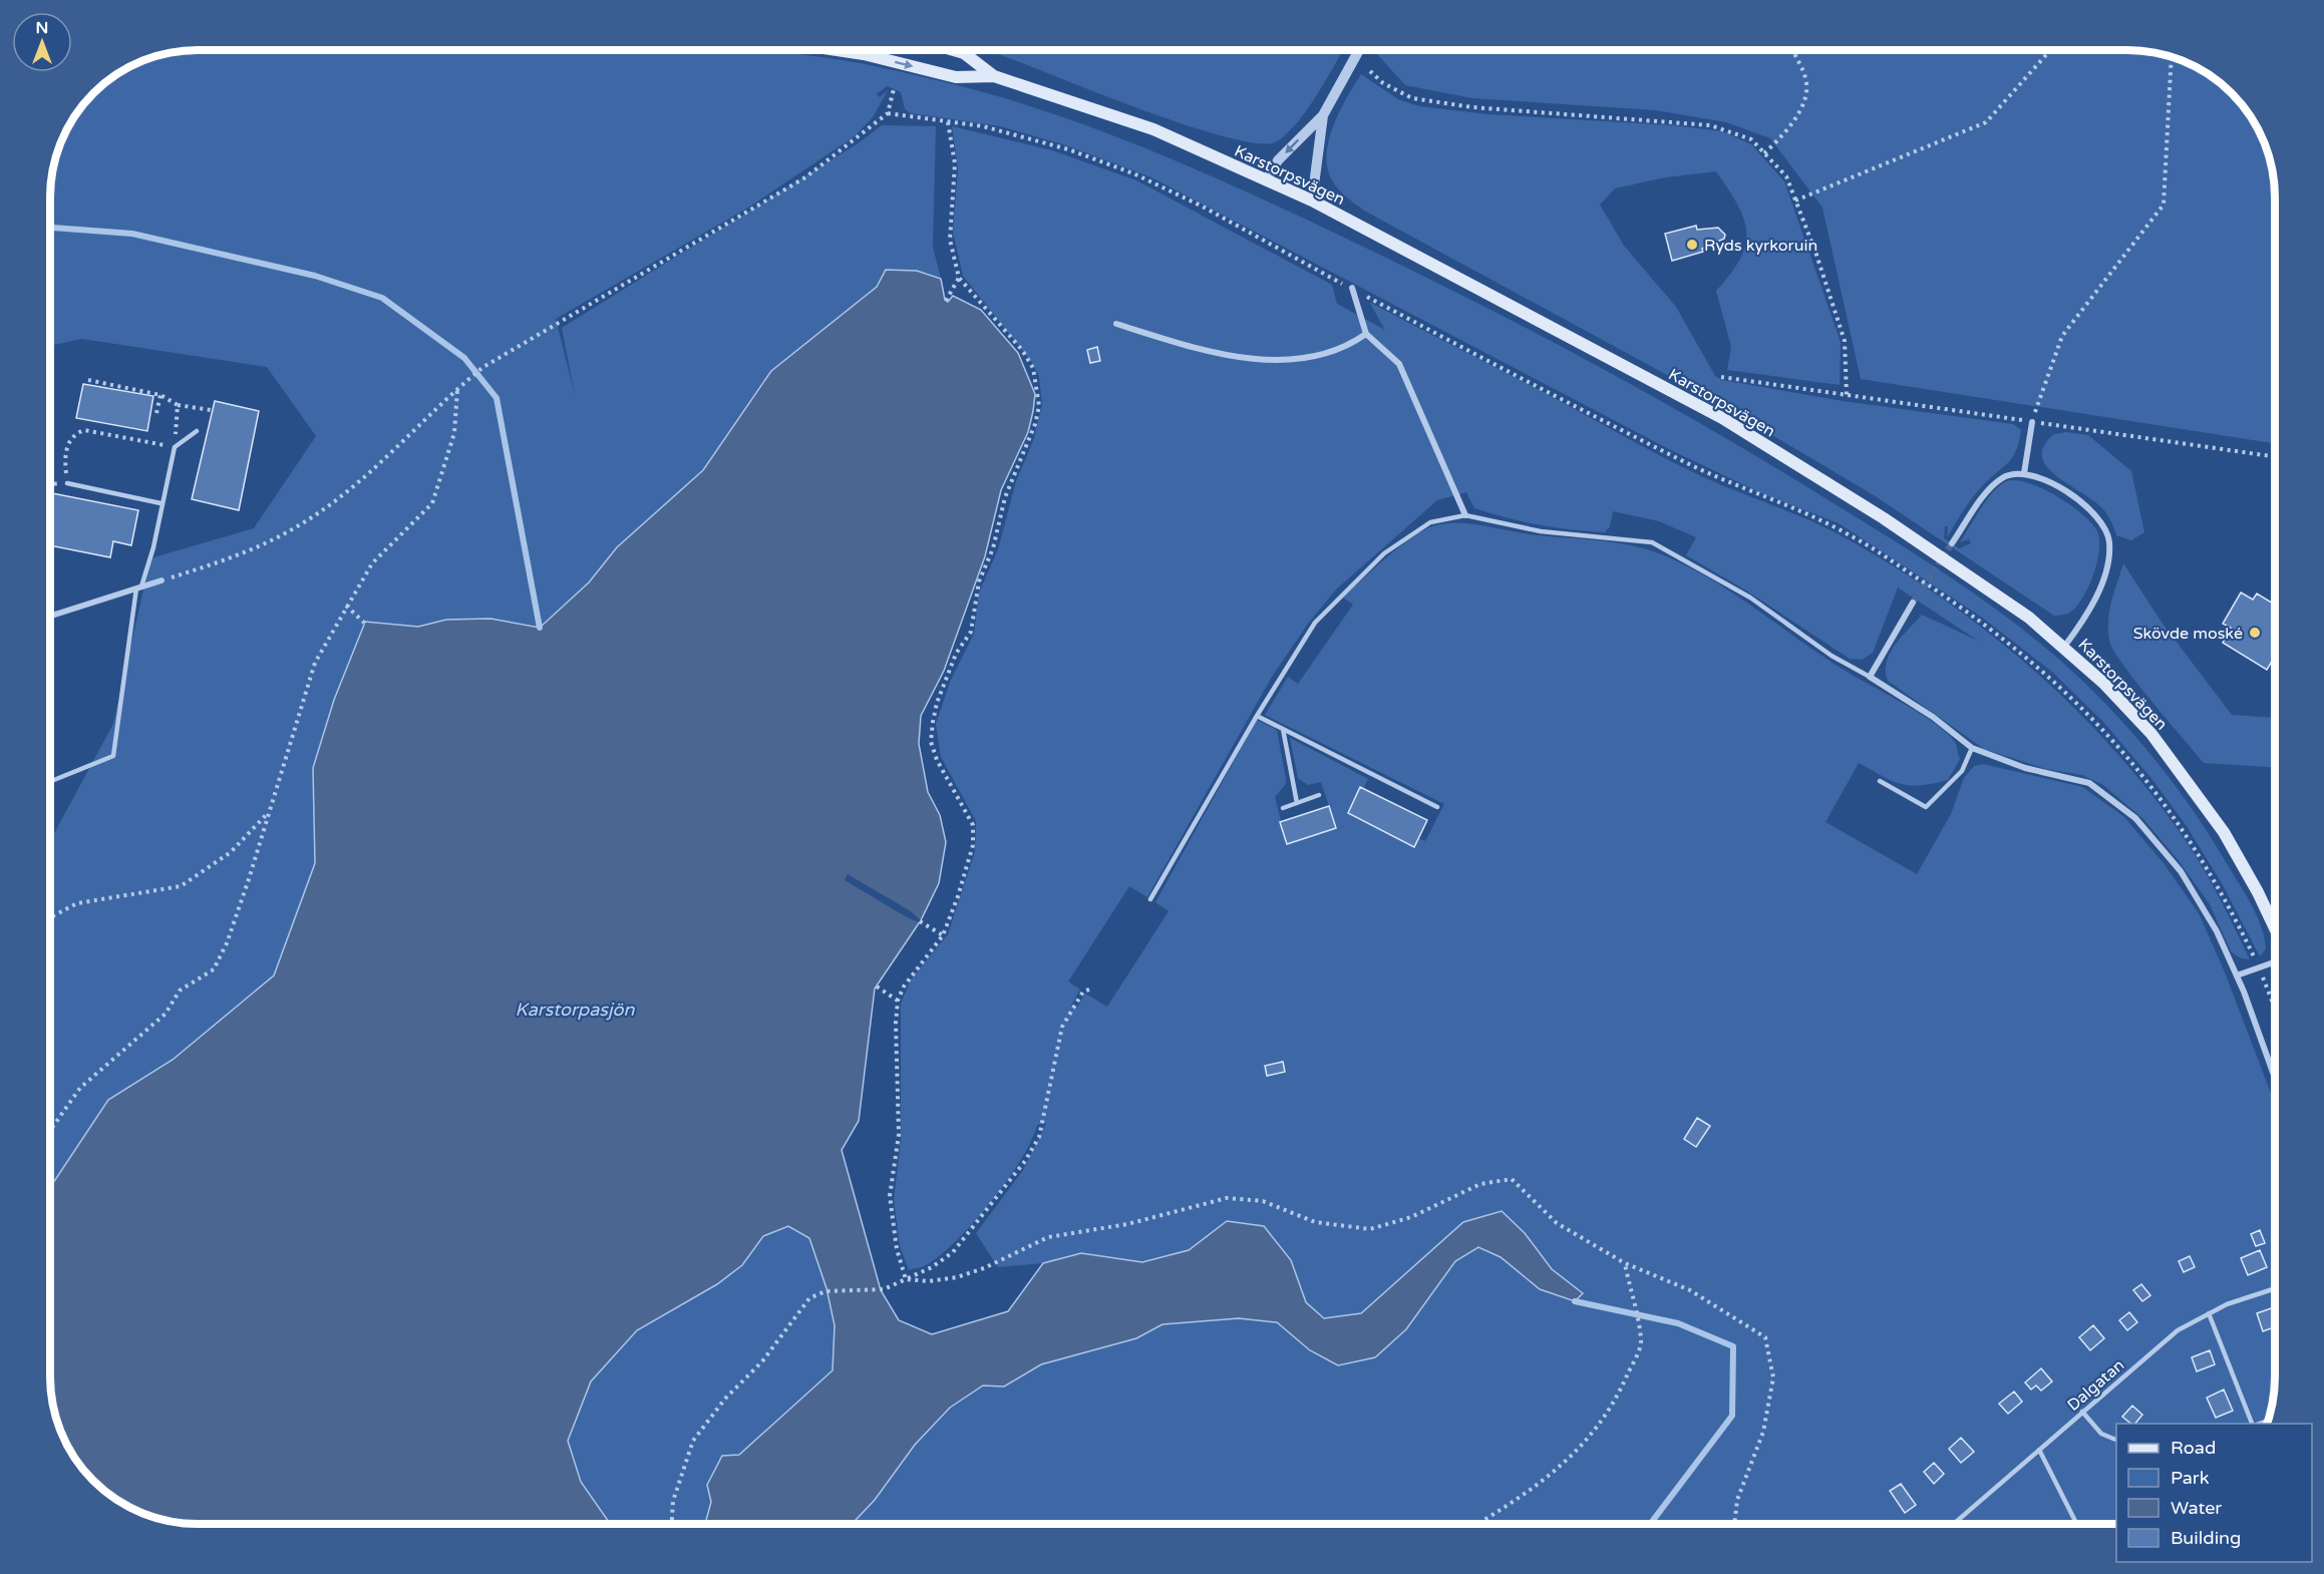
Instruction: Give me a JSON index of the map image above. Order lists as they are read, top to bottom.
{
  "streets": {
    "main road": ["Karstorpsvägen"],
    "lane": ["Dalgatan"]
  },
  "water": ["Karstorpasjön"],
  "places": ["Ryds kyrkoruin", "Skövde moské"],
  "legend": [
    "Road",
    "Park",
    "Water",
    "Building"
  ],
  "north": "top"
}
